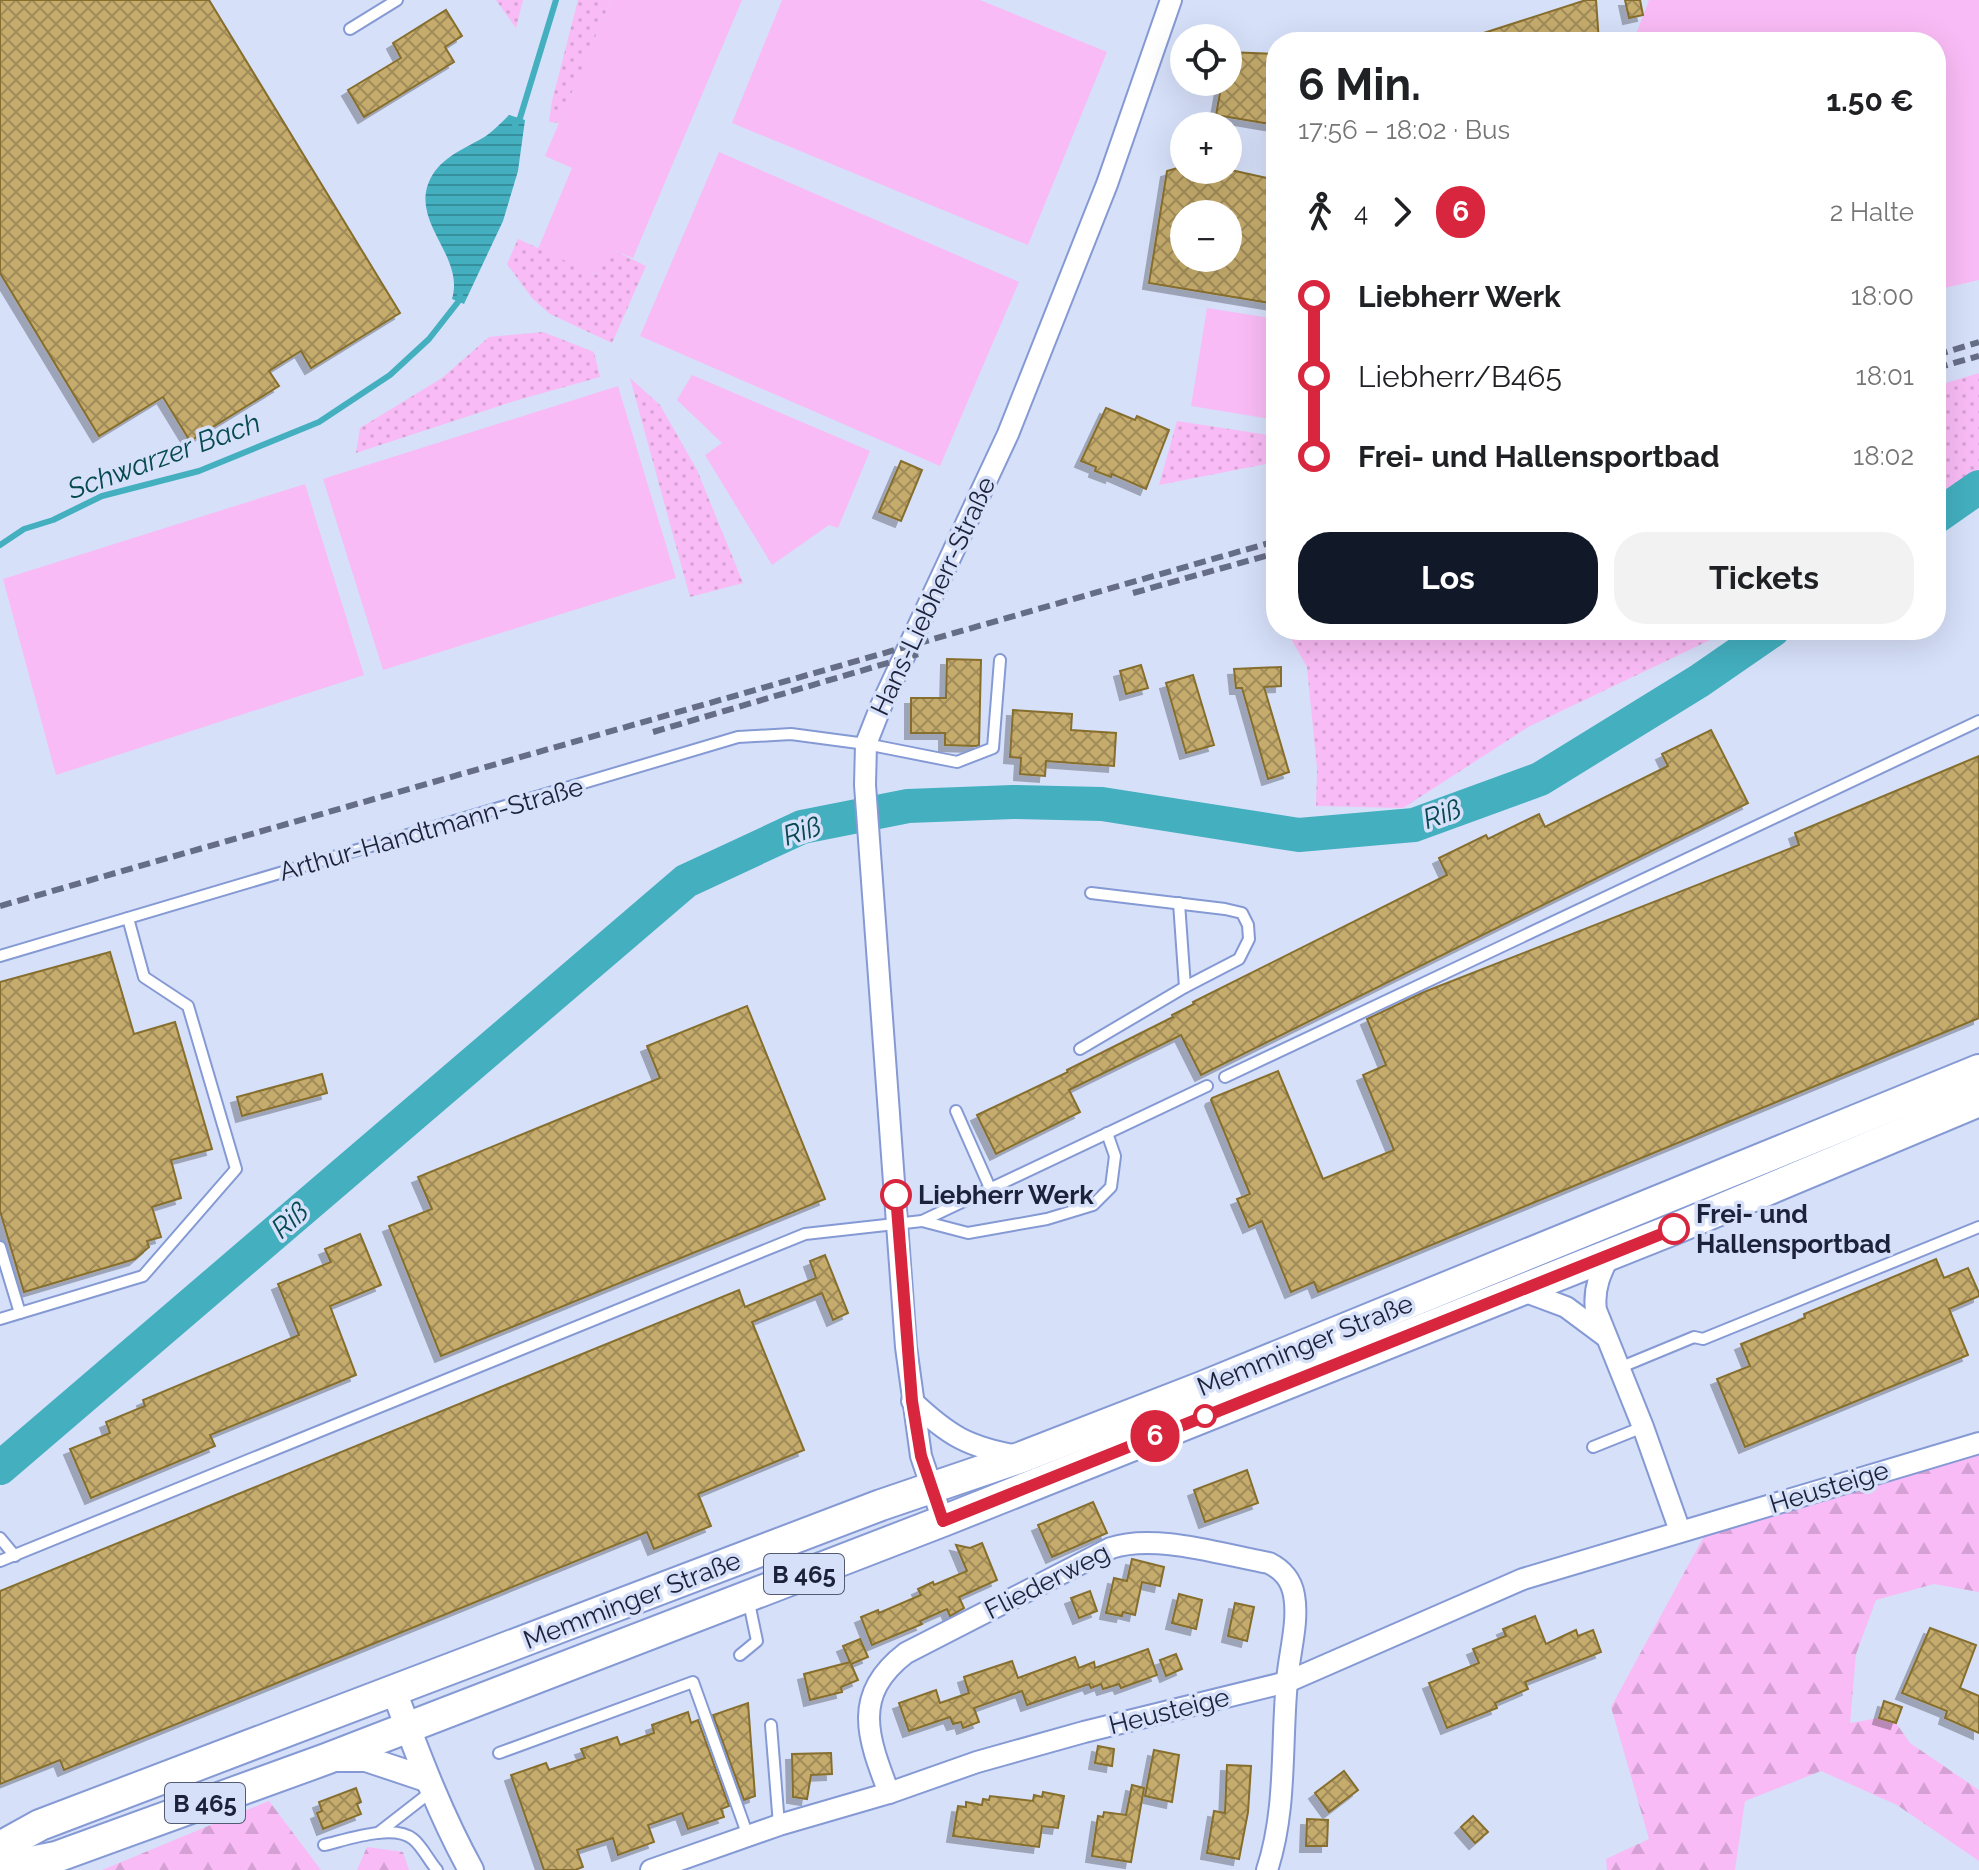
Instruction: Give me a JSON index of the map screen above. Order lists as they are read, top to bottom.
{
  "streets": {
    "main road": ["Memminger Straße", "B 465"],
    "street": ["Hans-Liebherr-Straße", "Heusteige", "Fliederweg"],
    "lane": ["Arthur-Handtmann-Straße"]
  },
  "crossings": [
    ["Hans-Liebherr-Straße", "Arthur-Handtmann-Straße"],
    ["Hans-Liebherr-Straße", "Memminger Straße"],
    ["Heusteige", "Fliederweg"]
  ],
  "water": ["Schwarzer Bach", "Riß"],
  "places": ["Liebherr Werk", "Frei- und Hallensportbad"],
  "lines": ["bus line 6"],
  "page": {
    "on_map": "6",
    "map_buttons": ["+", "−"],
    "heading": ["6 Min.", "17:56 – 18:02 · Bus", "1.50 €"],
    "legs": ["4", "6", "2 Halte"],
    "list": [
      {
        "name": "Liebherr Werk",
        "value": "18:00"
      },
      {
        "name": "Liebherr/B465",
        "value": "18:01"
      },
      {
        "name": "Frei- und Hallensportbad",
        "value": "18:02"
      }
    ],
    "buttons": ["Los", "Tickets"]
  }
}
